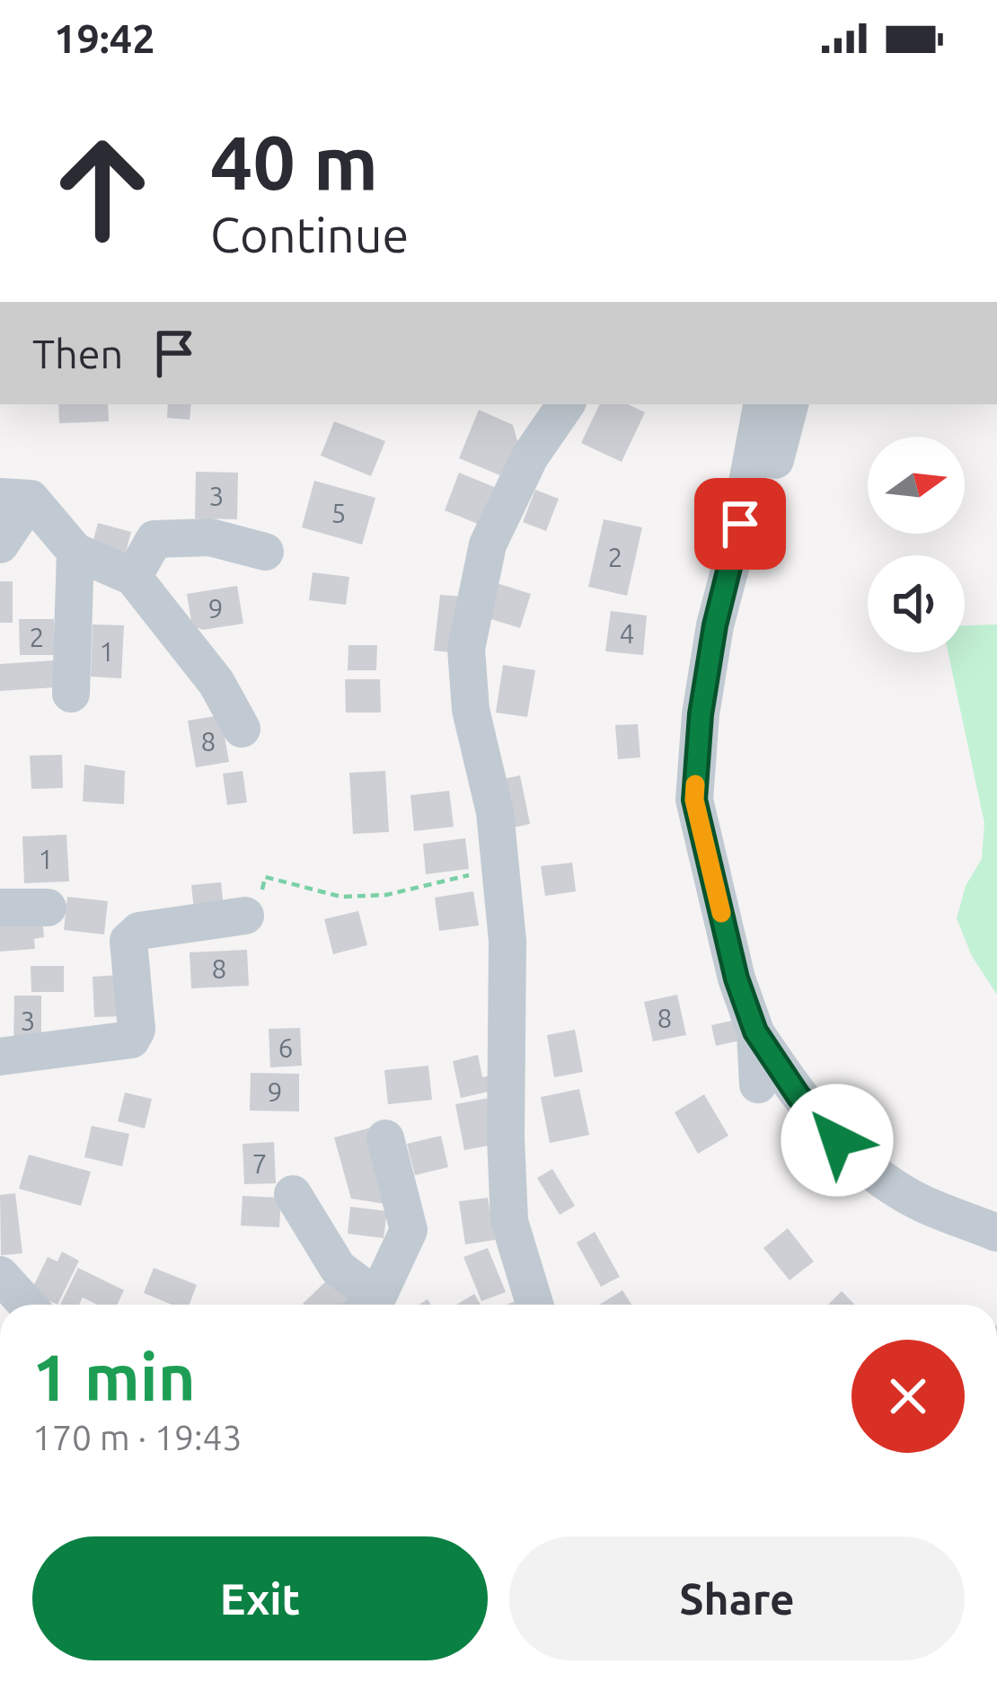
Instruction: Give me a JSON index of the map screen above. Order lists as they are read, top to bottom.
{
  "house_numbers": [
    "3",
    "5",
    "2",
    "9",
    "4",
    "2",
    "1",
    "8",
    "1",
    "8",
    "8",
    "3",
    "6",
    "9",
    "7"
  ],
  "north": "right",
  "page": {
    "status": "19:42",
    "turn": ["40 m", "Continue"],
    "then": "Then",
    "heading": ["1 min", "170 m · 19:43"],
    "buttons": ["Exit", "Share"]
  }
}
